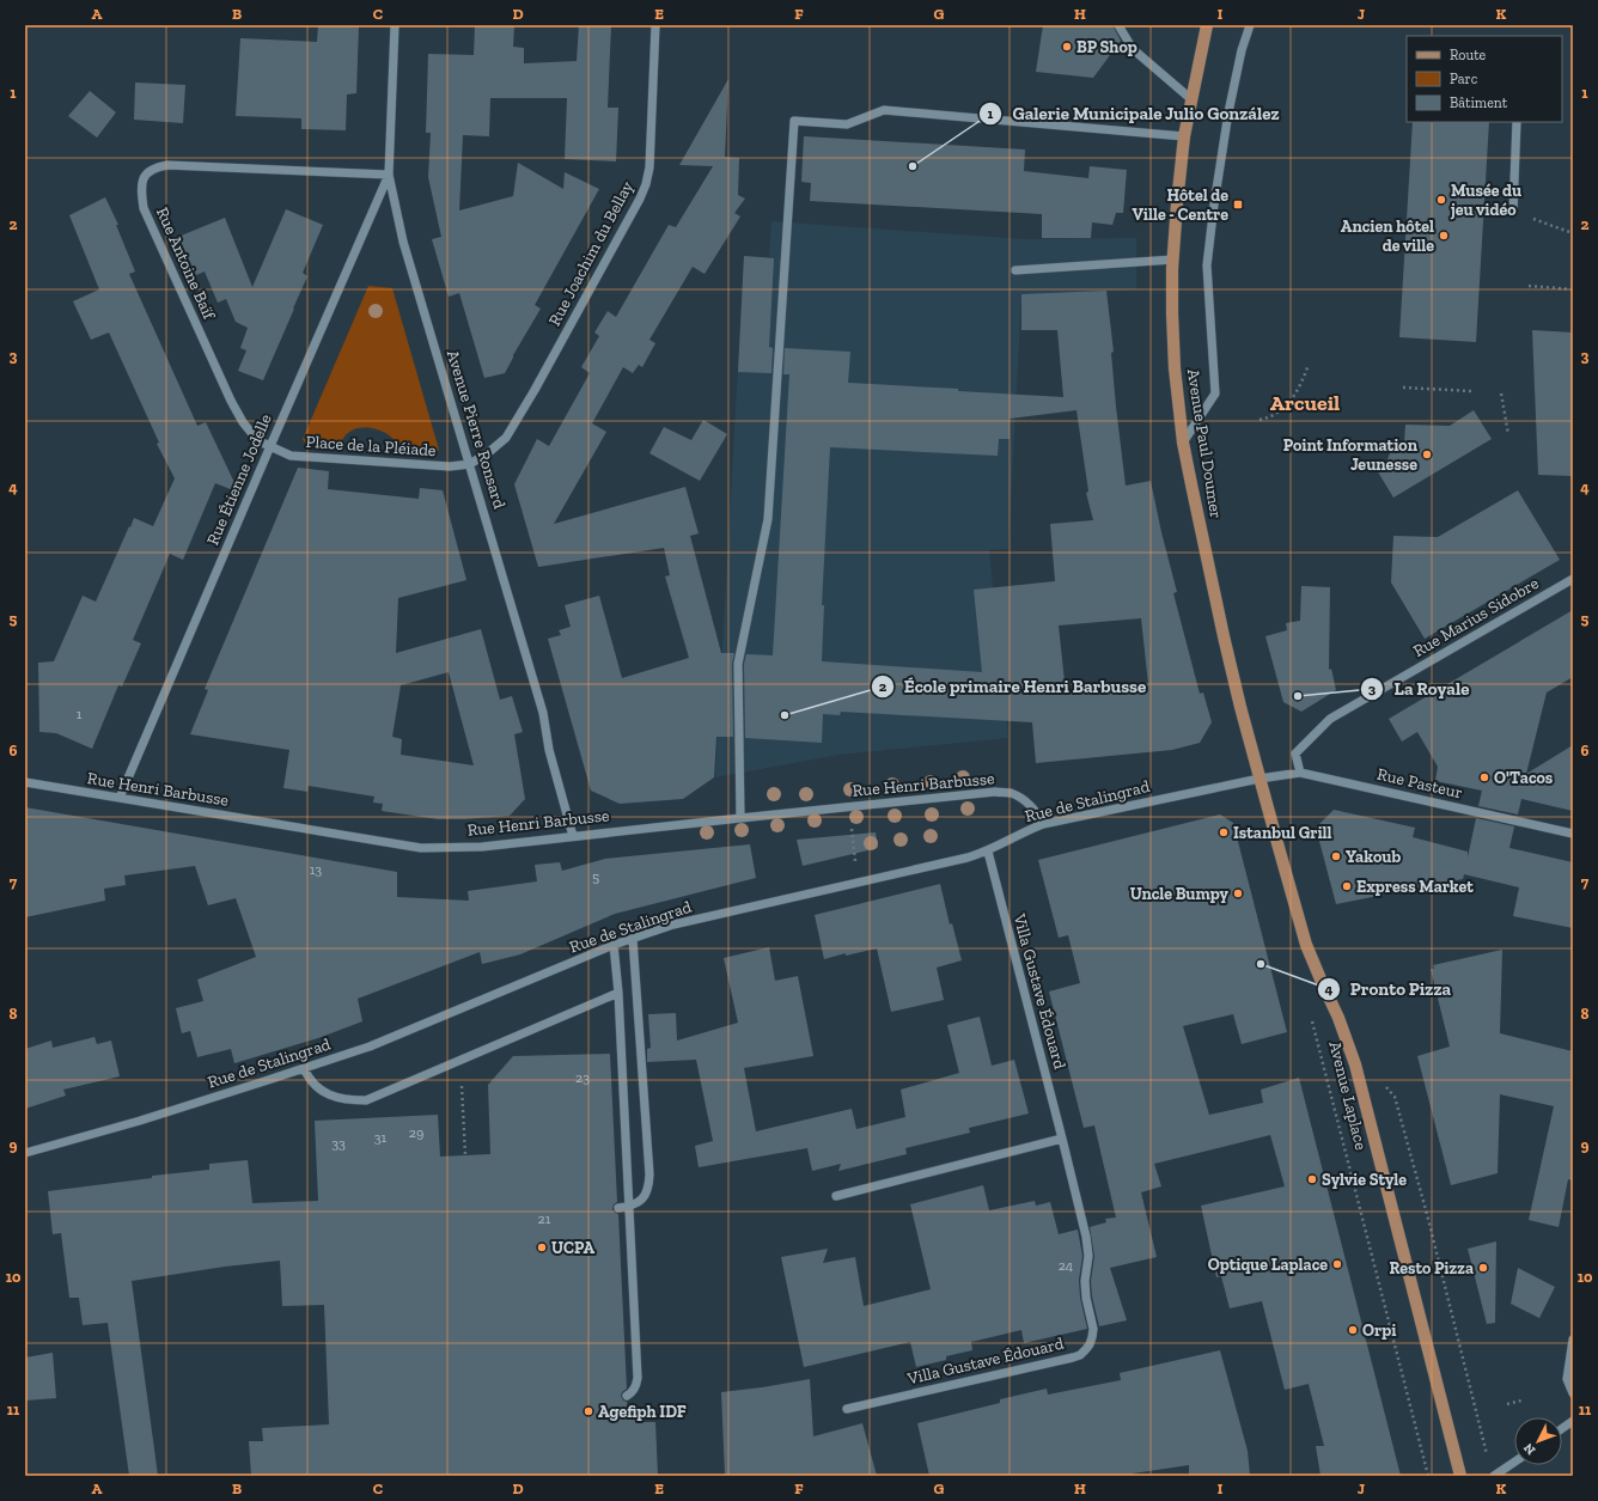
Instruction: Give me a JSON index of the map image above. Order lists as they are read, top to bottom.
{
  "streets": {
    "main road": ["Avenue Paul Doumer", "Avenue Laplace"],
    "street": [
      "Rue Joachim du Bellay",
      "Rue Antoine Baïf",
      "Avenue Pierre Ronsard",
      "Place de la Pléiade",
      "Rue Étienne Jodelle",
      "Rue Marius Sidobre",
      "Rue Pasteur",
      "Rue Henri Barbusse",
      "Rue de Stalingrad",
      "Villa Gustave Édouard"
    ]
  },
  "crossings": [
    ["Rue Joachim du Bellay", "Avenue Pierre Ronsard"],
    ["Rue Joachim du Bellay", "Place de la Pléiade"],
    ["Rue Antoine Baïf", "Avenue Pierre Ronsard"],
    ["Rue Antoine Baïf", "Place de la Pléiade"],
    ["Rue Antoine Baïf", "Rue Étienne Jodelle"],
    ["Avenue Pierre Ronsard", "Place de la Pléiade"],
    ["Avenue Pierre Ronsard", "Rue Étienne Jodelle"],
    ["Avenue Pierre Ronsard", "Rue Henri Barbusse"],
    ["Avenue Paul Doumer", "Rue Pasteur"],
    ["Avenue Paul Doumer", "Rue de Stalingrad"],
    ["Avenue Paul Doumer", "Avenue Laplace"],
    ["Place de la Pléiade", "Rue Étienne Jodelle"],
    ["Rue Étienne Jodelle", "Rue Henri Barbusse"],
    ["Rue Marius Sidobre", "Rue Pasteur"],
    ["Rue Pasteur", "Rue de Stalingrad"],
    ["Rue Pasteur", "Avenue Laplace"],
    ["Rue Henri Barbusse", "Rue de Stalingrad"],
    ["Rue de Stalingrad", "Villa Gustave Édouard"],
    ["Rue de Stalingrad", "Avenue Laplace"]
  ],
  "districts": ["Arcueil"],
  "places": {
    "other": [
      "BP Shop",
      "Galerie Municipale Julio González",
      "Musée du jeu vidéo",
      "Ancien hôtel de ville",
      "Point Information Jeunesse",
      "La Royale",
      "École primaire Henri Barbusse",
      "O'Tacos",
      "Istanbul Grill",
      "Yakoub",
      "Express Market",
      "Uncle Bumpy",
      "Pronto Pizza",
      "Sylvie Style",
      "UCPA",
      "Optique Laplace",
      "Resto Pizza",
      "Orpi",
      "Agefiph IDF"
    ],
    "transit": ["Hôtel de Ville - Centre"]
  },
  "house_numbers": [
    "1",
    "13",
    "5",
    "23",
    "29",
    "31",
    "33",
    "21",
    "24"
  ],
  "legend": ["Route", "Parc", "Bâtiment"],
  "north": "bottom left",
  "grid": {
    "columns": [
      "A",
      "B",
      "C",
      "D",
      "E",
      "F",
      "G",
      "H",
      "I",
      "J",
      "K"
    ],
    "rows": [
      "1",
      "2",
      "3",
      "4",
      "5",
      "6",
      "7",
      "8",
      "9",
      "10",
      "11"
    ]
  }
}
